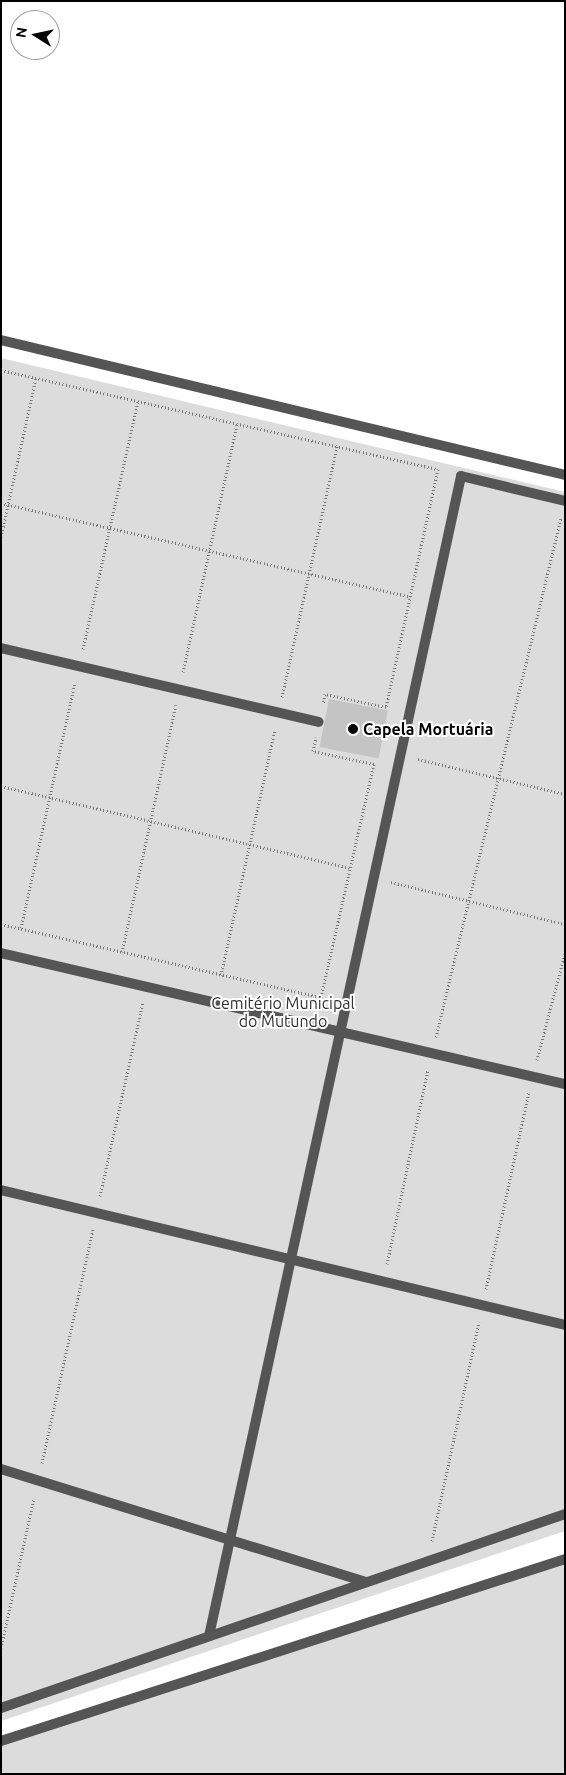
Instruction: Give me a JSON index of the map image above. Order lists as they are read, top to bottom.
{
  "parks": ["Cemitério Municipal do Mutundo"],
  "places": ["Capela Mortuária"],
  "north": "left"
}
